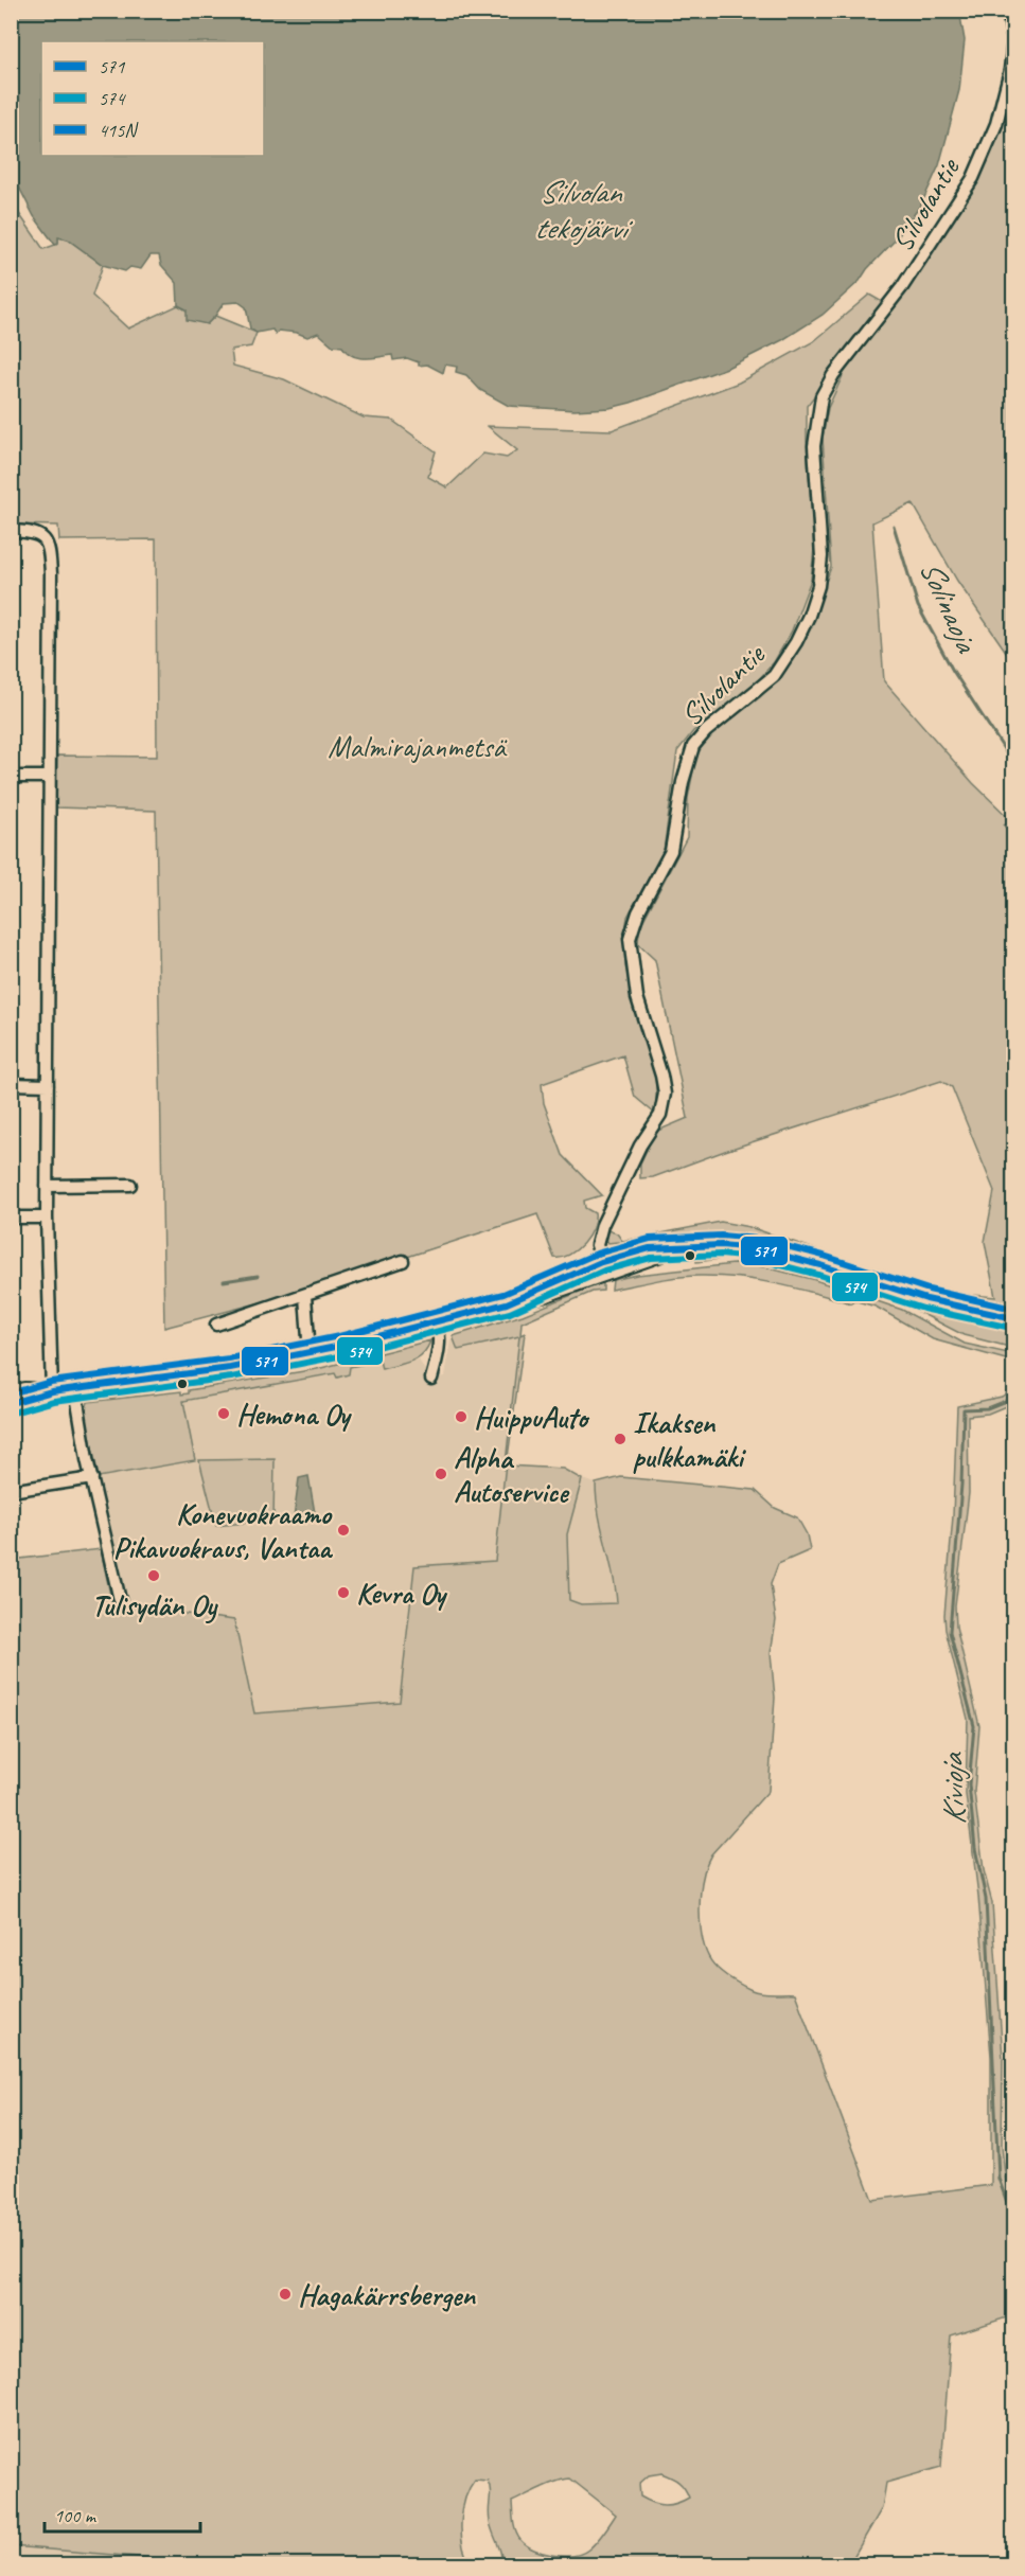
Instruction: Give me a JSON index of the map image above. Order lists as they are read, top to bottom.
{
  "streets": {
    "street": ["Silvolantie"]
  },
  "water": ["Silvolan tekojärvi", "Solinaoja", "Kivioja"],
  "parks": ["Malmirajanmetsä"],
  "places": [
    "Hemona Oy",
    "HuippuAuto",
    "Ikaksen pulkkamäki",
    "Alpha Autoservice",
    "Konevuokraamo Pikavuokraus, Vantaa",
    "Tulisydän Oy",
    "Kevra Oy",
    "Hagakärrsbergen"
  ],
  "lines": ["transit line 415N", "transit line 571", "transit line 574"],
  "legend": ["571", "574", "415N"],
  "scale_bar": "100 m"
}
